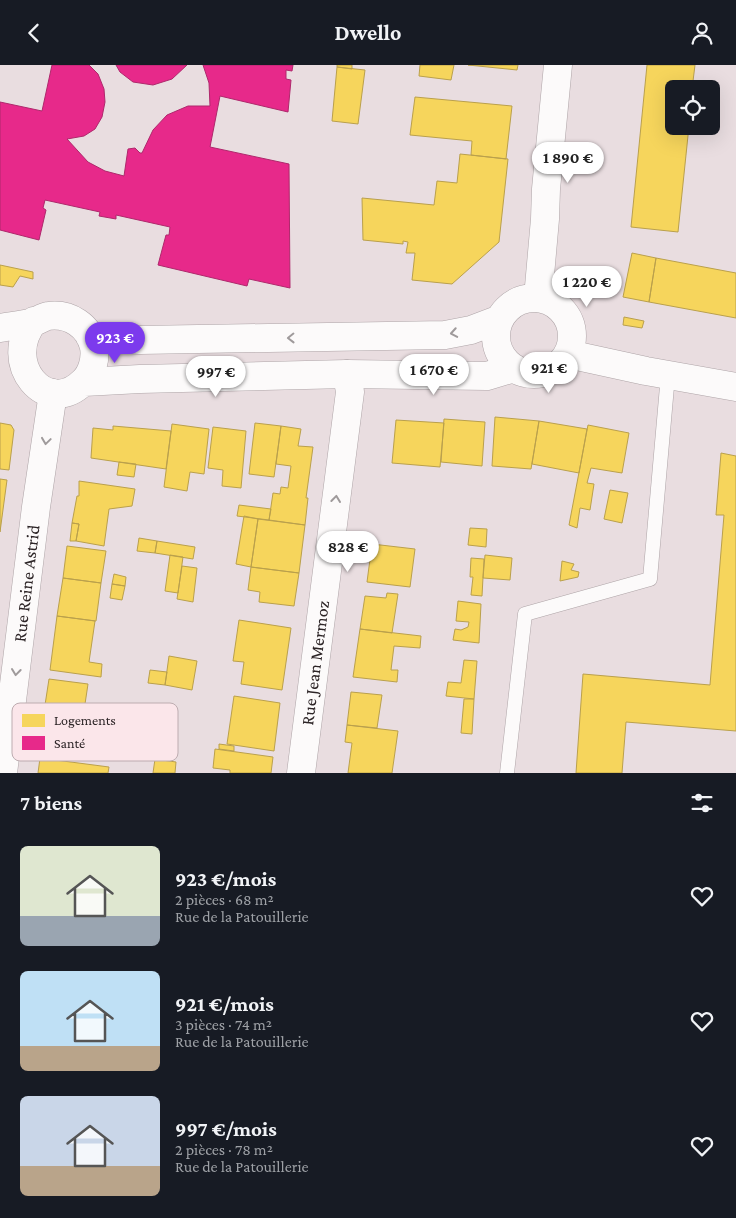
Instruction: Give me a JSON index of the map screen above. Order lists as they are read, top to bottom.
{
  "streets": {
    "street": ["Rue Reine Astrid", "Rue Jean Mermoz"]
  },
  "one_way": ["Rue Reine Astrid", "Rue Jean Mermoz"],
  "legend": ["Logements", "Santé"],
  "page": {
    "header": "Dwello",
    "price": [
      "1 890 €",
      "1 220 €",
      "923 €",
      "921 €",
      "1 670 €",
      "997 €",
      "828 €"
    ],
    "heading": "7 biens",
    "list": [
      {
        "name": "923 €/mois",
        "note": "2 pièces · 68 m² · Rue de la Patouillerie"
      },
      {
        "name": "921 €/mois",
        "note": "3 pièces · 74 m² · Rue de la Patouillerie"
      },
      {
        "name": "997 €/mois",
        "note": "2 pièces · 78 m² · Rue de la Patouillerie"
      }
    ]
  }
}
